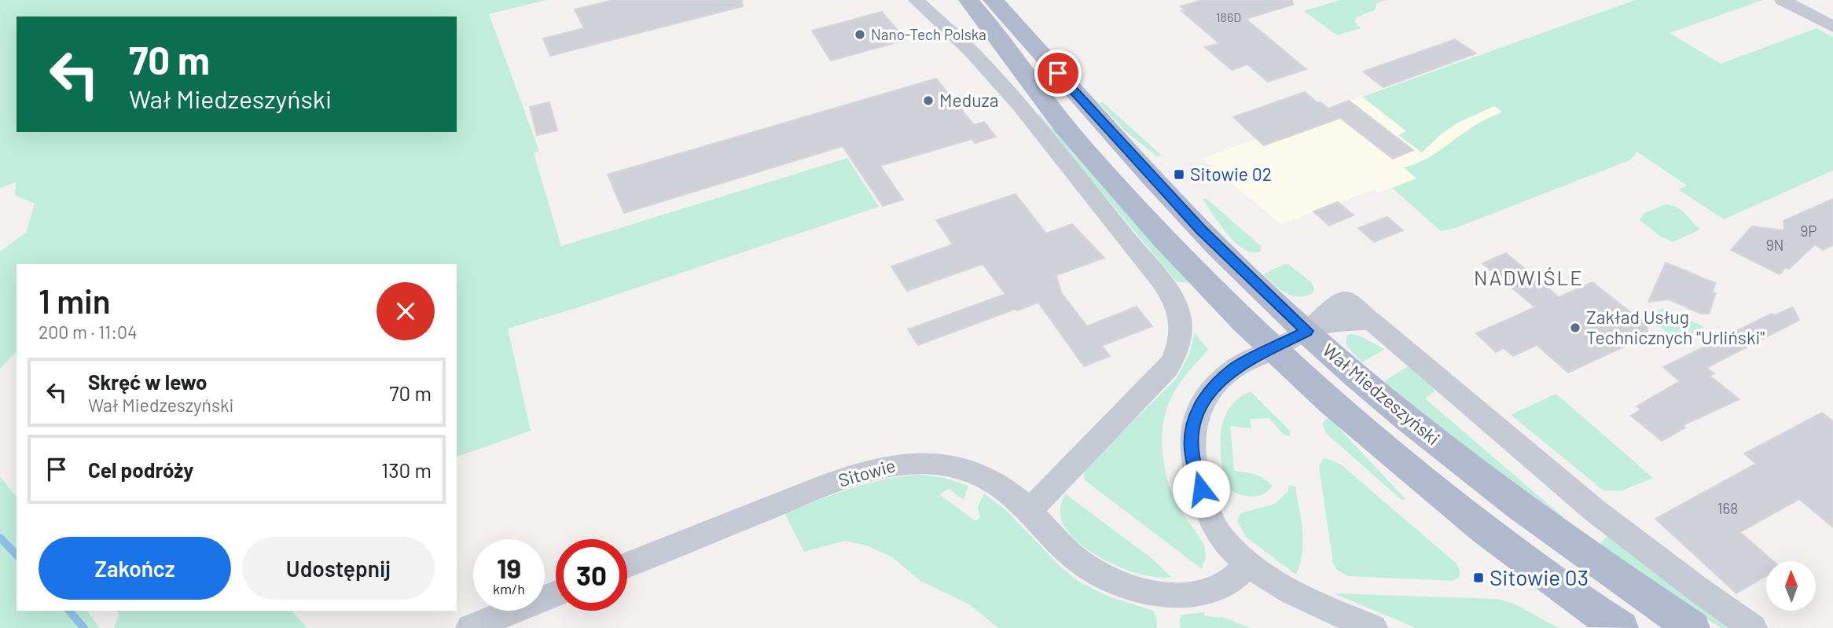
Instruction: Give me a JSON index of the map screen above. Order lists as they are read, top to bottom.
{
  "streets": {
    "main road": ["Wał Miedzeszyński"],
    "street": ["Sitowie"]
  },
  "districts": ["NADWIŚLE"],
  "places": {
    "other": ["Nano-Tech Polska", "Meduza", "Zakład Usług Technicznych \"Urliński\""],
    "transit": ["Sitowie 02", "Sitowie 03"]
  },
  "house_numbers": [
    "186D",
    "9P",
    "9N",
    "168"
  ],
  "north": "top",
  "page": {
    "turn": ["70 m", "Wał Miedzeszyński"],
    "heading": ["1 min", "200 m · 11:04"],
    "list": [
      {
        "name": "Skręć w lewo",
        "note": "Wał Miedzeszyński",
        "value": "70 m"
      },
      {
        "name": "Cel podróży",
        "value": "130 m"
      }
    ],
    "buttons": ["Zakończ", "Udostępnij"],
    "speed": "19 km/h",
    "limit": "30"
  }
}
